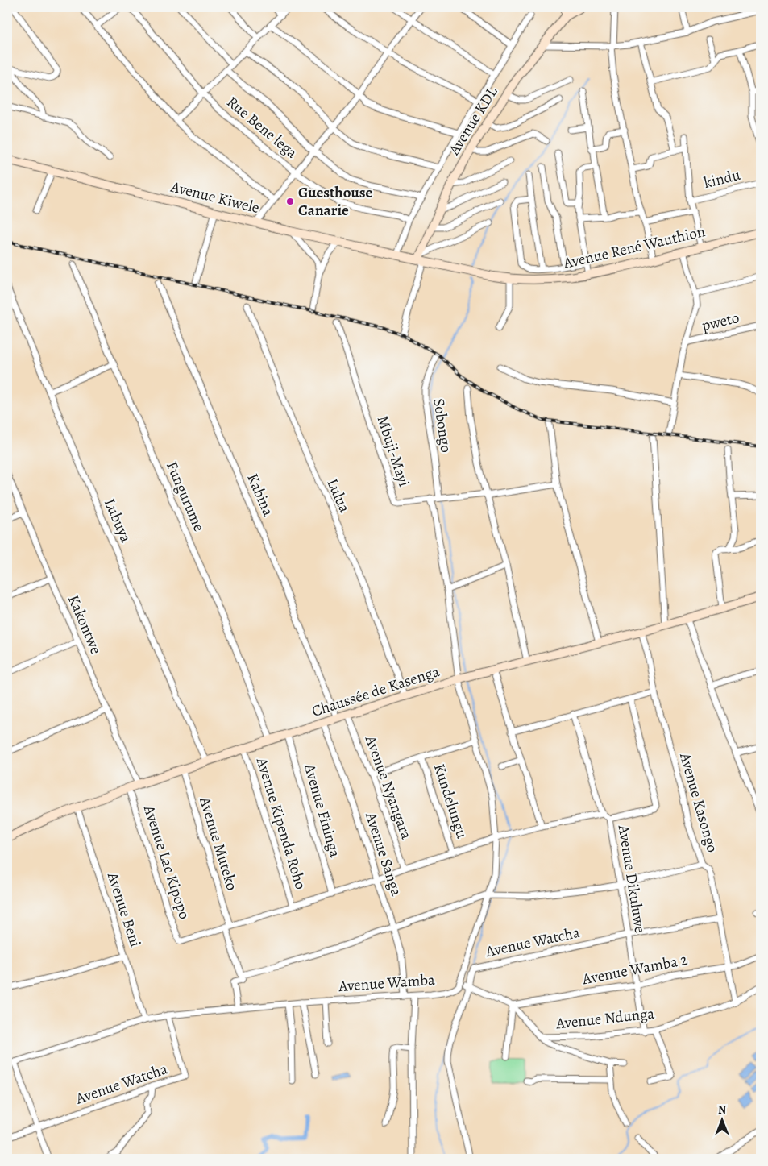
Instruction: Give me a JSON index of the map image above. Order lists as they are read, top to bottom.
{
  "streets": {
    "street": [
      "Avenue KDL",
      "Rue Bene lega",
      "kindu",
      "Avenue Kiwele",
      "Avenue René Wauthion",
      "pweto",
      "Sobongo",
      "Mbuji-Mayi",
      "Kabina",
      "Lulua",
      "Fungurume",
      "Lubuya",
      "Kakontwe",
      "Chaussée de Kasenga",
      "Avenue Nyangara",
      "Kundelungu",
      "Avenue Kasongo",
      "Avenue Fininga",
      "Avenue Kipenda Roho",
      "Avenue Muteko",
      "Avenue Sanga",
      "Avenue Lac Kipopo",
      "Avenue Dikuluwe",
      "Avenue Beni",
      "Avenue Watcha",
      "Avenue Wamba 2",
      "Avenue Wamba",
      "Avenue Ndunga"
    ]
  },
  "crossings": [
    ["Avenue KDL", "Avenue Kiwele"],
    ["Avenue KDL", "Avenue René Wauthion"],
    ["kindu", "Avenue René Wauthion"],
    ["Avenue Kiwele", "Avenue René Wauthion"],
    ["Sobongo", "Mbuji-Mayi"],
    ["Kabina", "Chaussée de Kasenga"],
    ["Lulua", "Chaussée de Kasenga"],
    ["Fungurume", "Chaussée de Kasenga"],
    ["Lubuya", "Chaussée de Kasenga"],
    ["Kakontwe", "Chaussée de Kasenga"],
    ["Chaussée de Kasenga", "Avenue Nyangara"],
    ["Chaussée de Kasenga", "Avenue Kasongo"],
    ["Chaussée de Kasenga", "Avenue Fininga"],
    ["Chaussée de Kasenga", "Avenue Kipenda Roho"],
    ["Chaussée de Kasenga", "Avenue Muteko"],
    ["Chaussée de Kasenga", "Avenue Sanga"],
    ["Chaussée de Kasenga", "Avenue Lac Kipopo"],
    ["Chaussée de Kasenga", "Avenue Beni"],
    ["Avenue Kasongo", "Avenue Watcha"],
    ["Avenue Kasongo", "Avenue Wamba 2"],
    ["Avenue Kasongo", "Avenue Ndunga"],
    ["Avenue Muteko", "Avenue Lac Kipopo"],
    ["Avenue Sanga", "Avenue Wamba"],
    ["Avenue Dikuluwe", "Avenue Watcha"],
    ["Avenue Dikuluwe", "Avenue Wamba 2"],
    ["Avenue Dikuluwe", "Avenue Ndunga"],
    ["Avenue Beni", "Avenue Wamba"],
    ["Avenue Watcha", "Avenue Wamba"]
  ],
  "places": ["Guesthouse Canarie"],
  "north": "top"
}
